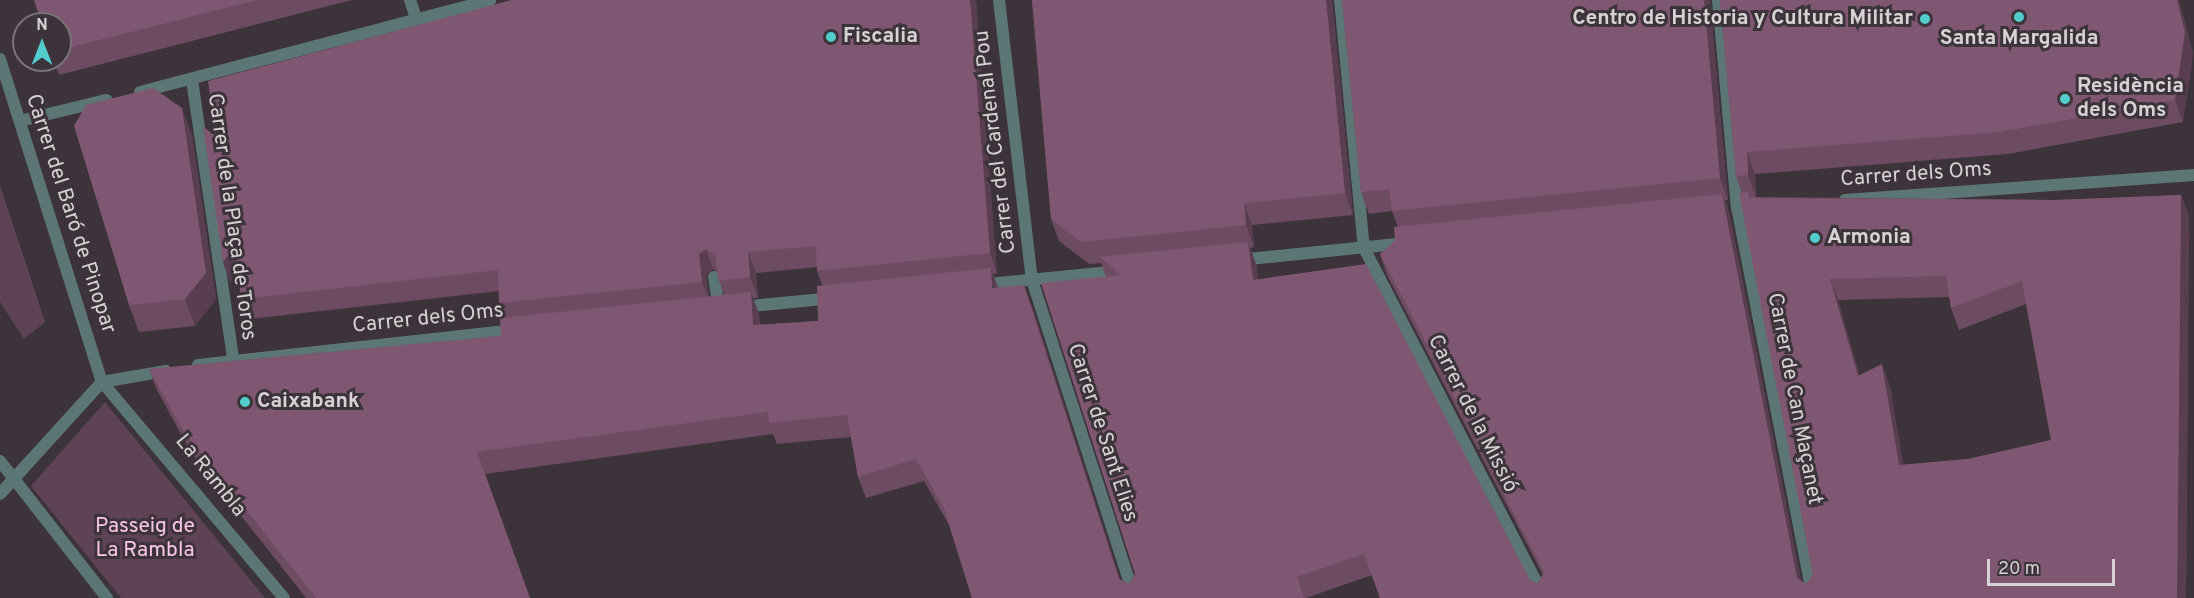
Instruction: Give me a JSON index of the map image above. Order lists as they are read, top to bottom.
{
  "streets": {
    "street": [
      "Carrer del Cardenal Pou",
      "Carrer dels Oms",
      "Carrer del Baró de Pinopar",
      "Carrer de la Plaça de Toros",
      "Carrer de Can Maçanet",
      "Carrer de la Missió",
      "Carrer de Sant Elies",
      "La Rambla"
    ]
  },
  "crossings": [
    ["Carrer del Cardenal Pou", "Carrer de Sant Elies"],
    ["Carrer dels Oms", "Carrer del Baró de Pinopar"],
    ["Carrer dels Oms", "Carrer de la Plaça de Toros"],
    ["Carrer dels Oms", "La Rambla"],
    ["Carrer del Baró de Pinopar", "La Rambla"]
  ],
  "parks": ["Passeig de La Rambla"],
  "places": [
    "Santa Margalida",
    "Centro de Historia y Cultura Militar",
    "Fiscalia",
    "Residència dels Oms",
    "Armonia",
    "Caixabank"
  ],
  "scale_bar": "20 m",
  "north": "top"
}
